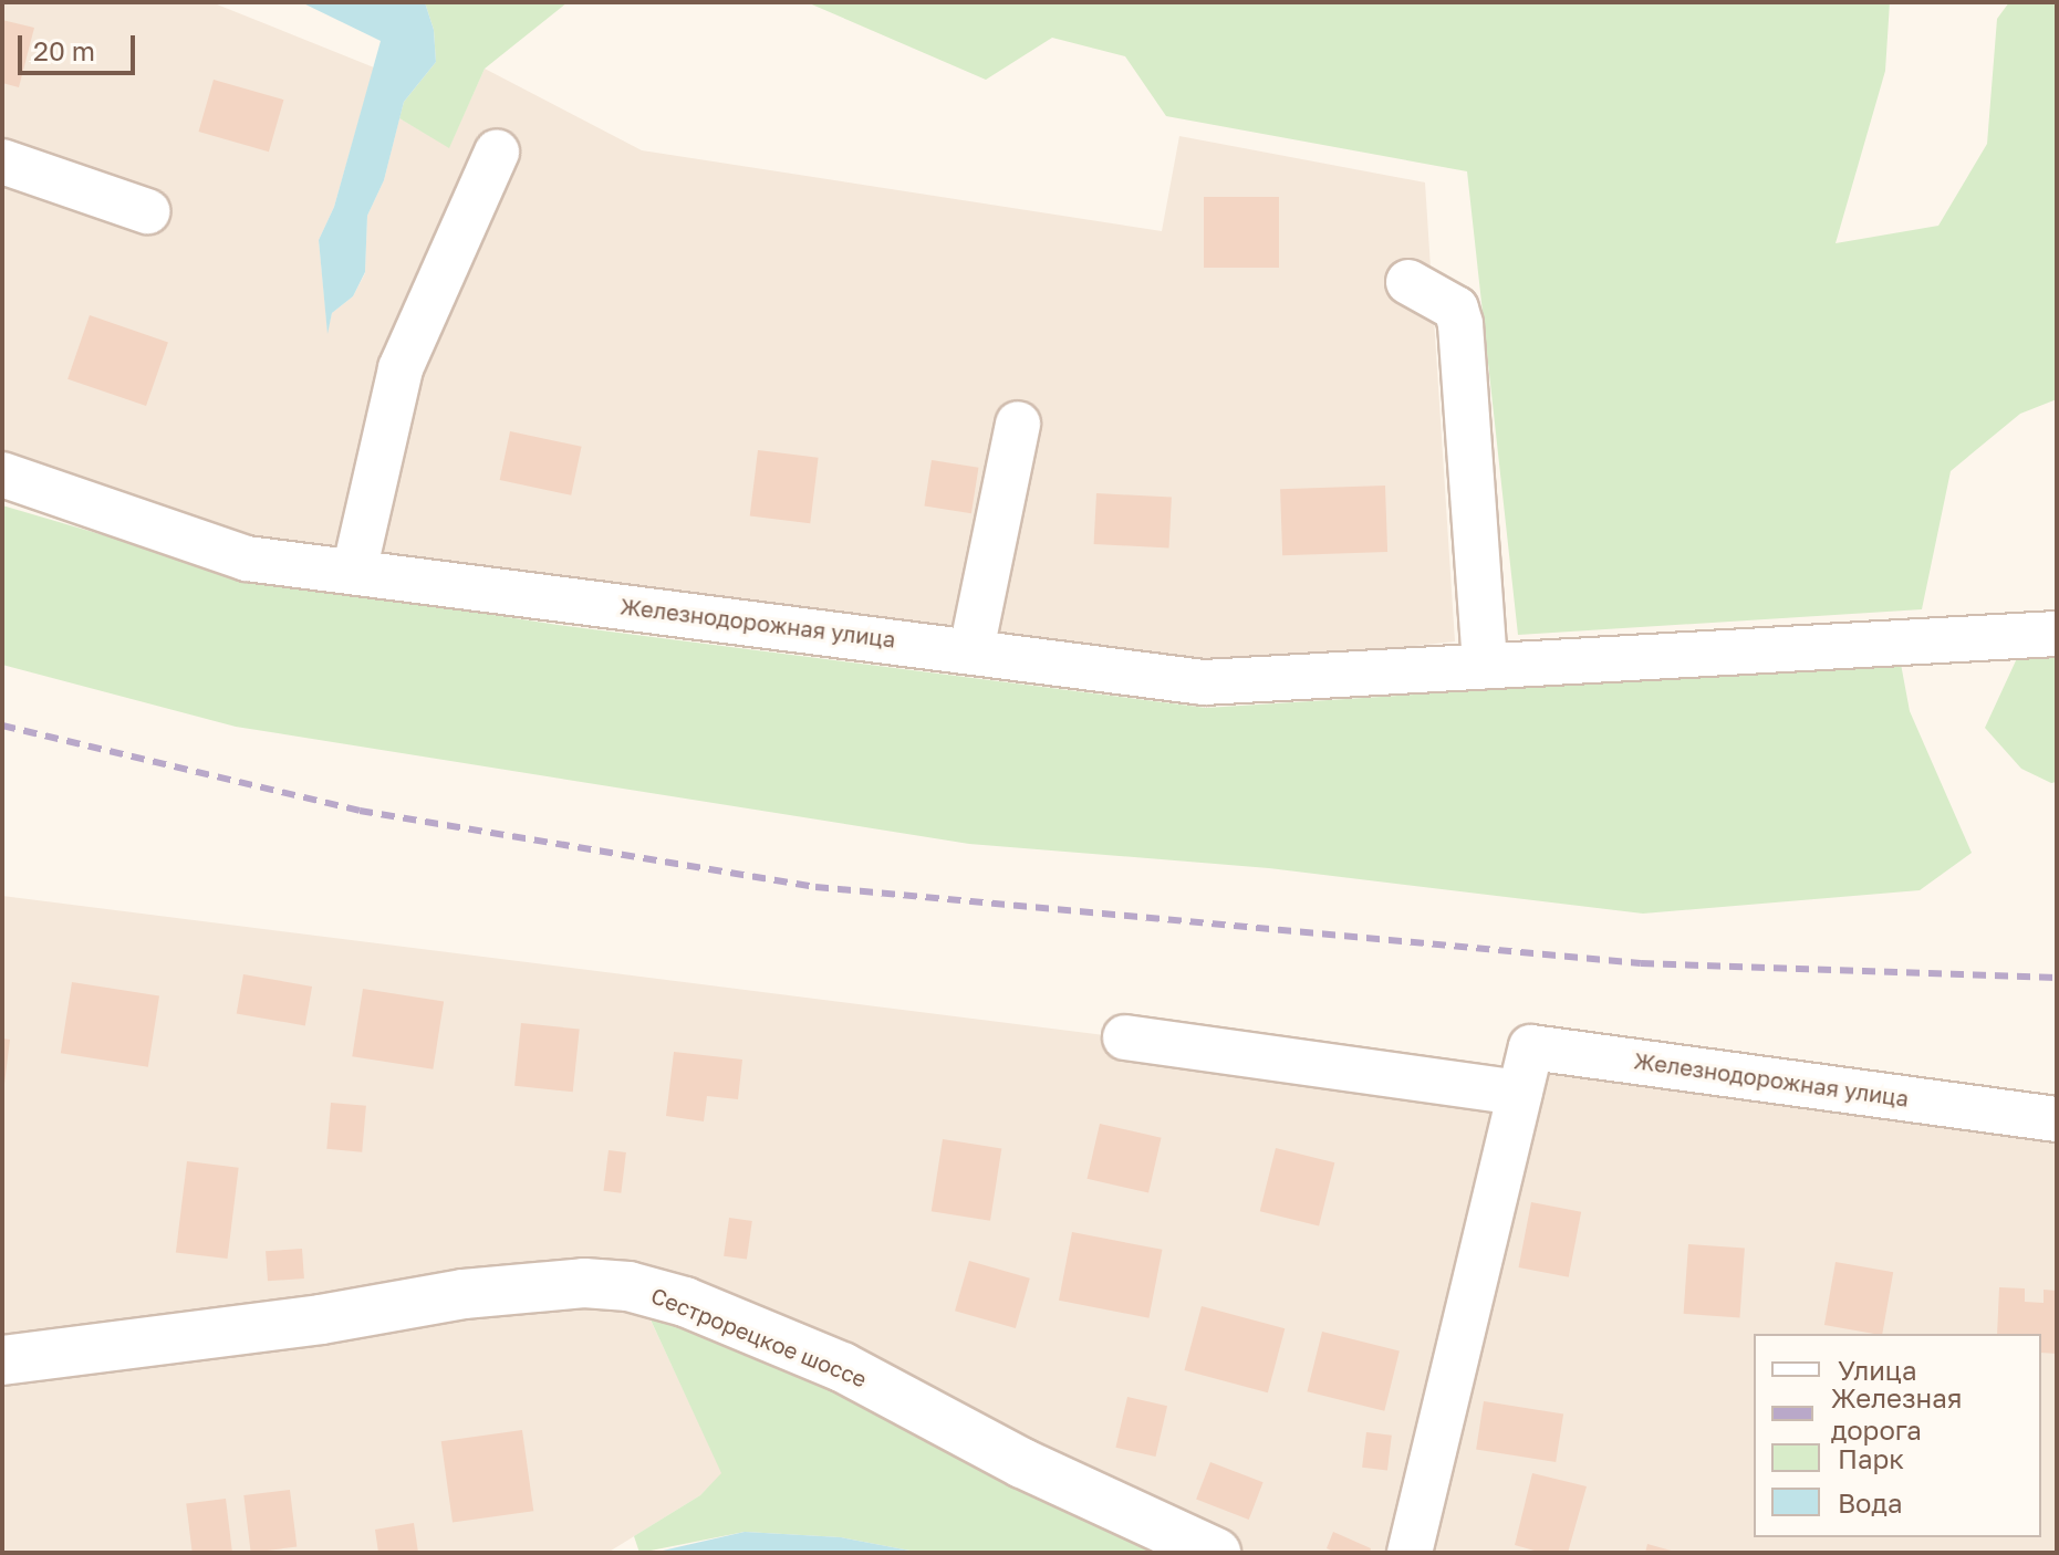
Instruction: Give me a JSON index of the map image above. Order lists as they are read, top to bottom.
{
  "streets": {
    "street": ["Железнодорожная улица", "Сестрорецкое шоссе"]
  },
  "legend": [
    "Улица",
    "Железная дорога",
    "Парк",
    "Вода"
  ],
  "scale_bar": "20 m"
}
